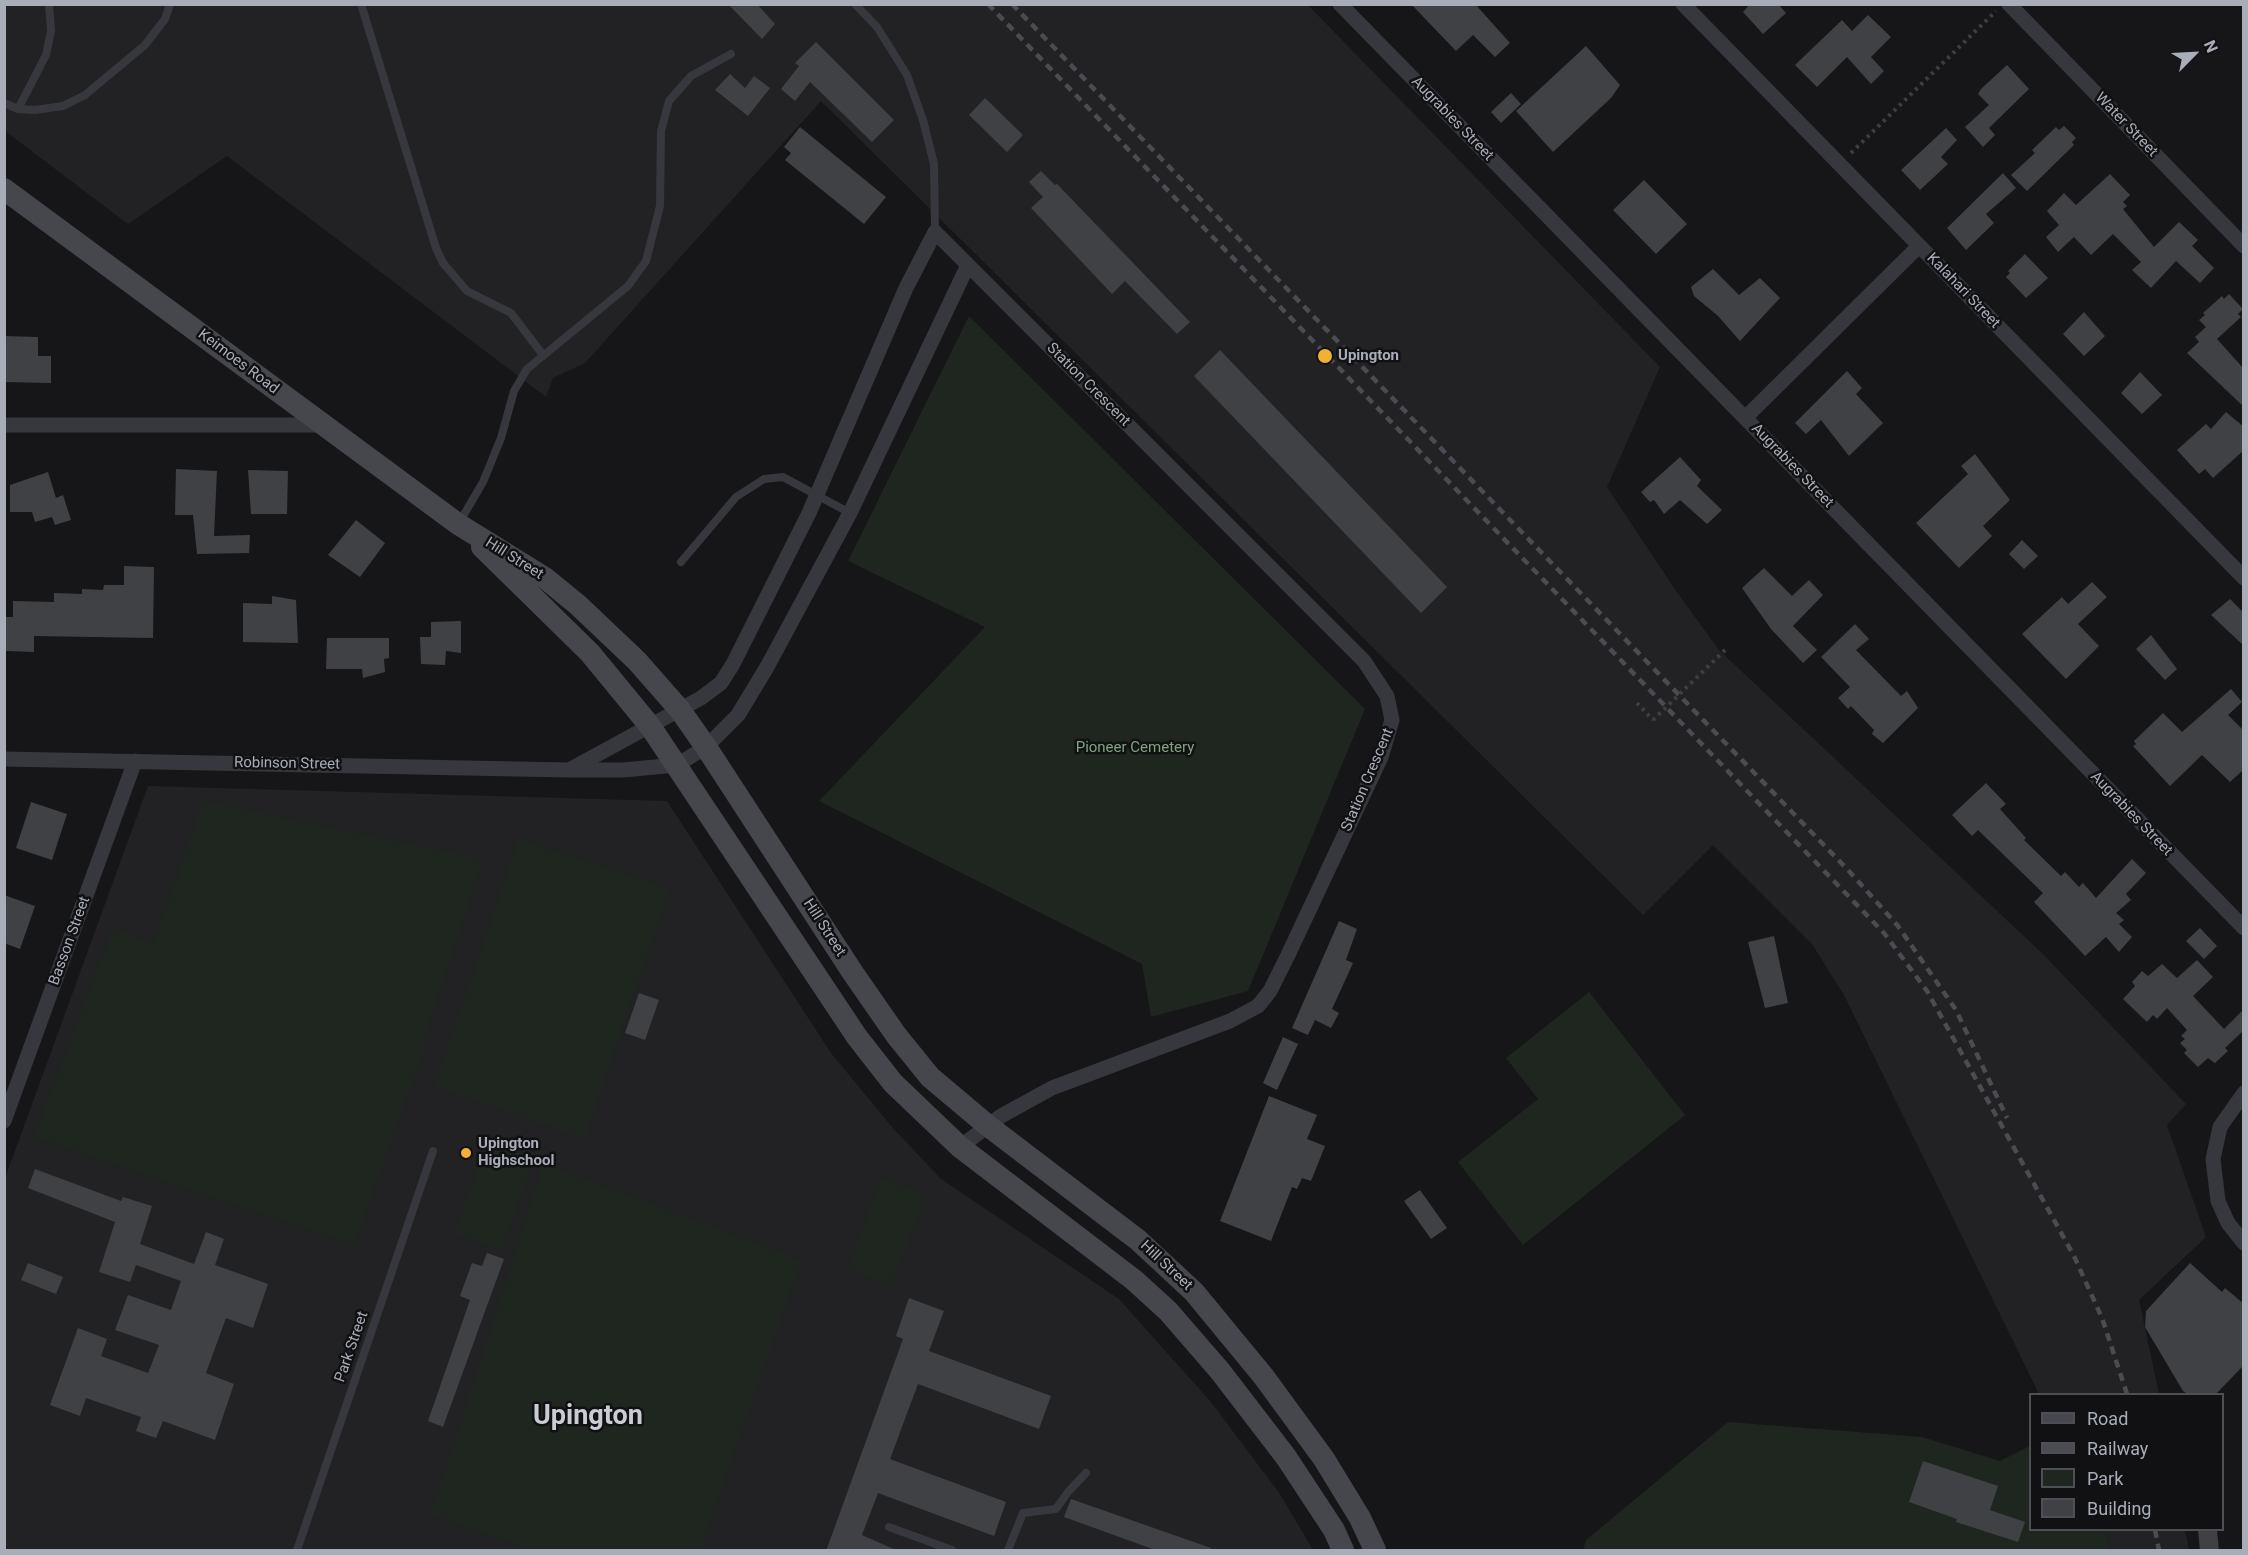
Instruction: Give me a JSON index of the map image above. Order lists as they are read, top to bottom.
{
  "streets": {
    "street": [
      "Augrabies Street",
      "Water Street",
      "Kalahari Street",
      "Keimoes Road",
      "Station Crescent",
      "Hill Street",
      "Robinson Street",
      "Basson Street"
    ],
    "lane": ["Park Street"]
  },
  "crossings": [
    ["Keimoes Road", "Hill Street"],
    ["Station Crescent", "Hill Street"],
    ["Hill Street", "Robinson Street"],
    ["Robinson Street", "Basson Street"]
  ],
  "districts": ["Upington"],
  "parks": ["Pioneer Cemetery"],
  "places": ["Upington", "Upington Highschool"],
  "legend": [
    "Road",
    "Railway",
    "Park",
    "Building"
  ],
  "north": "top right"
}
